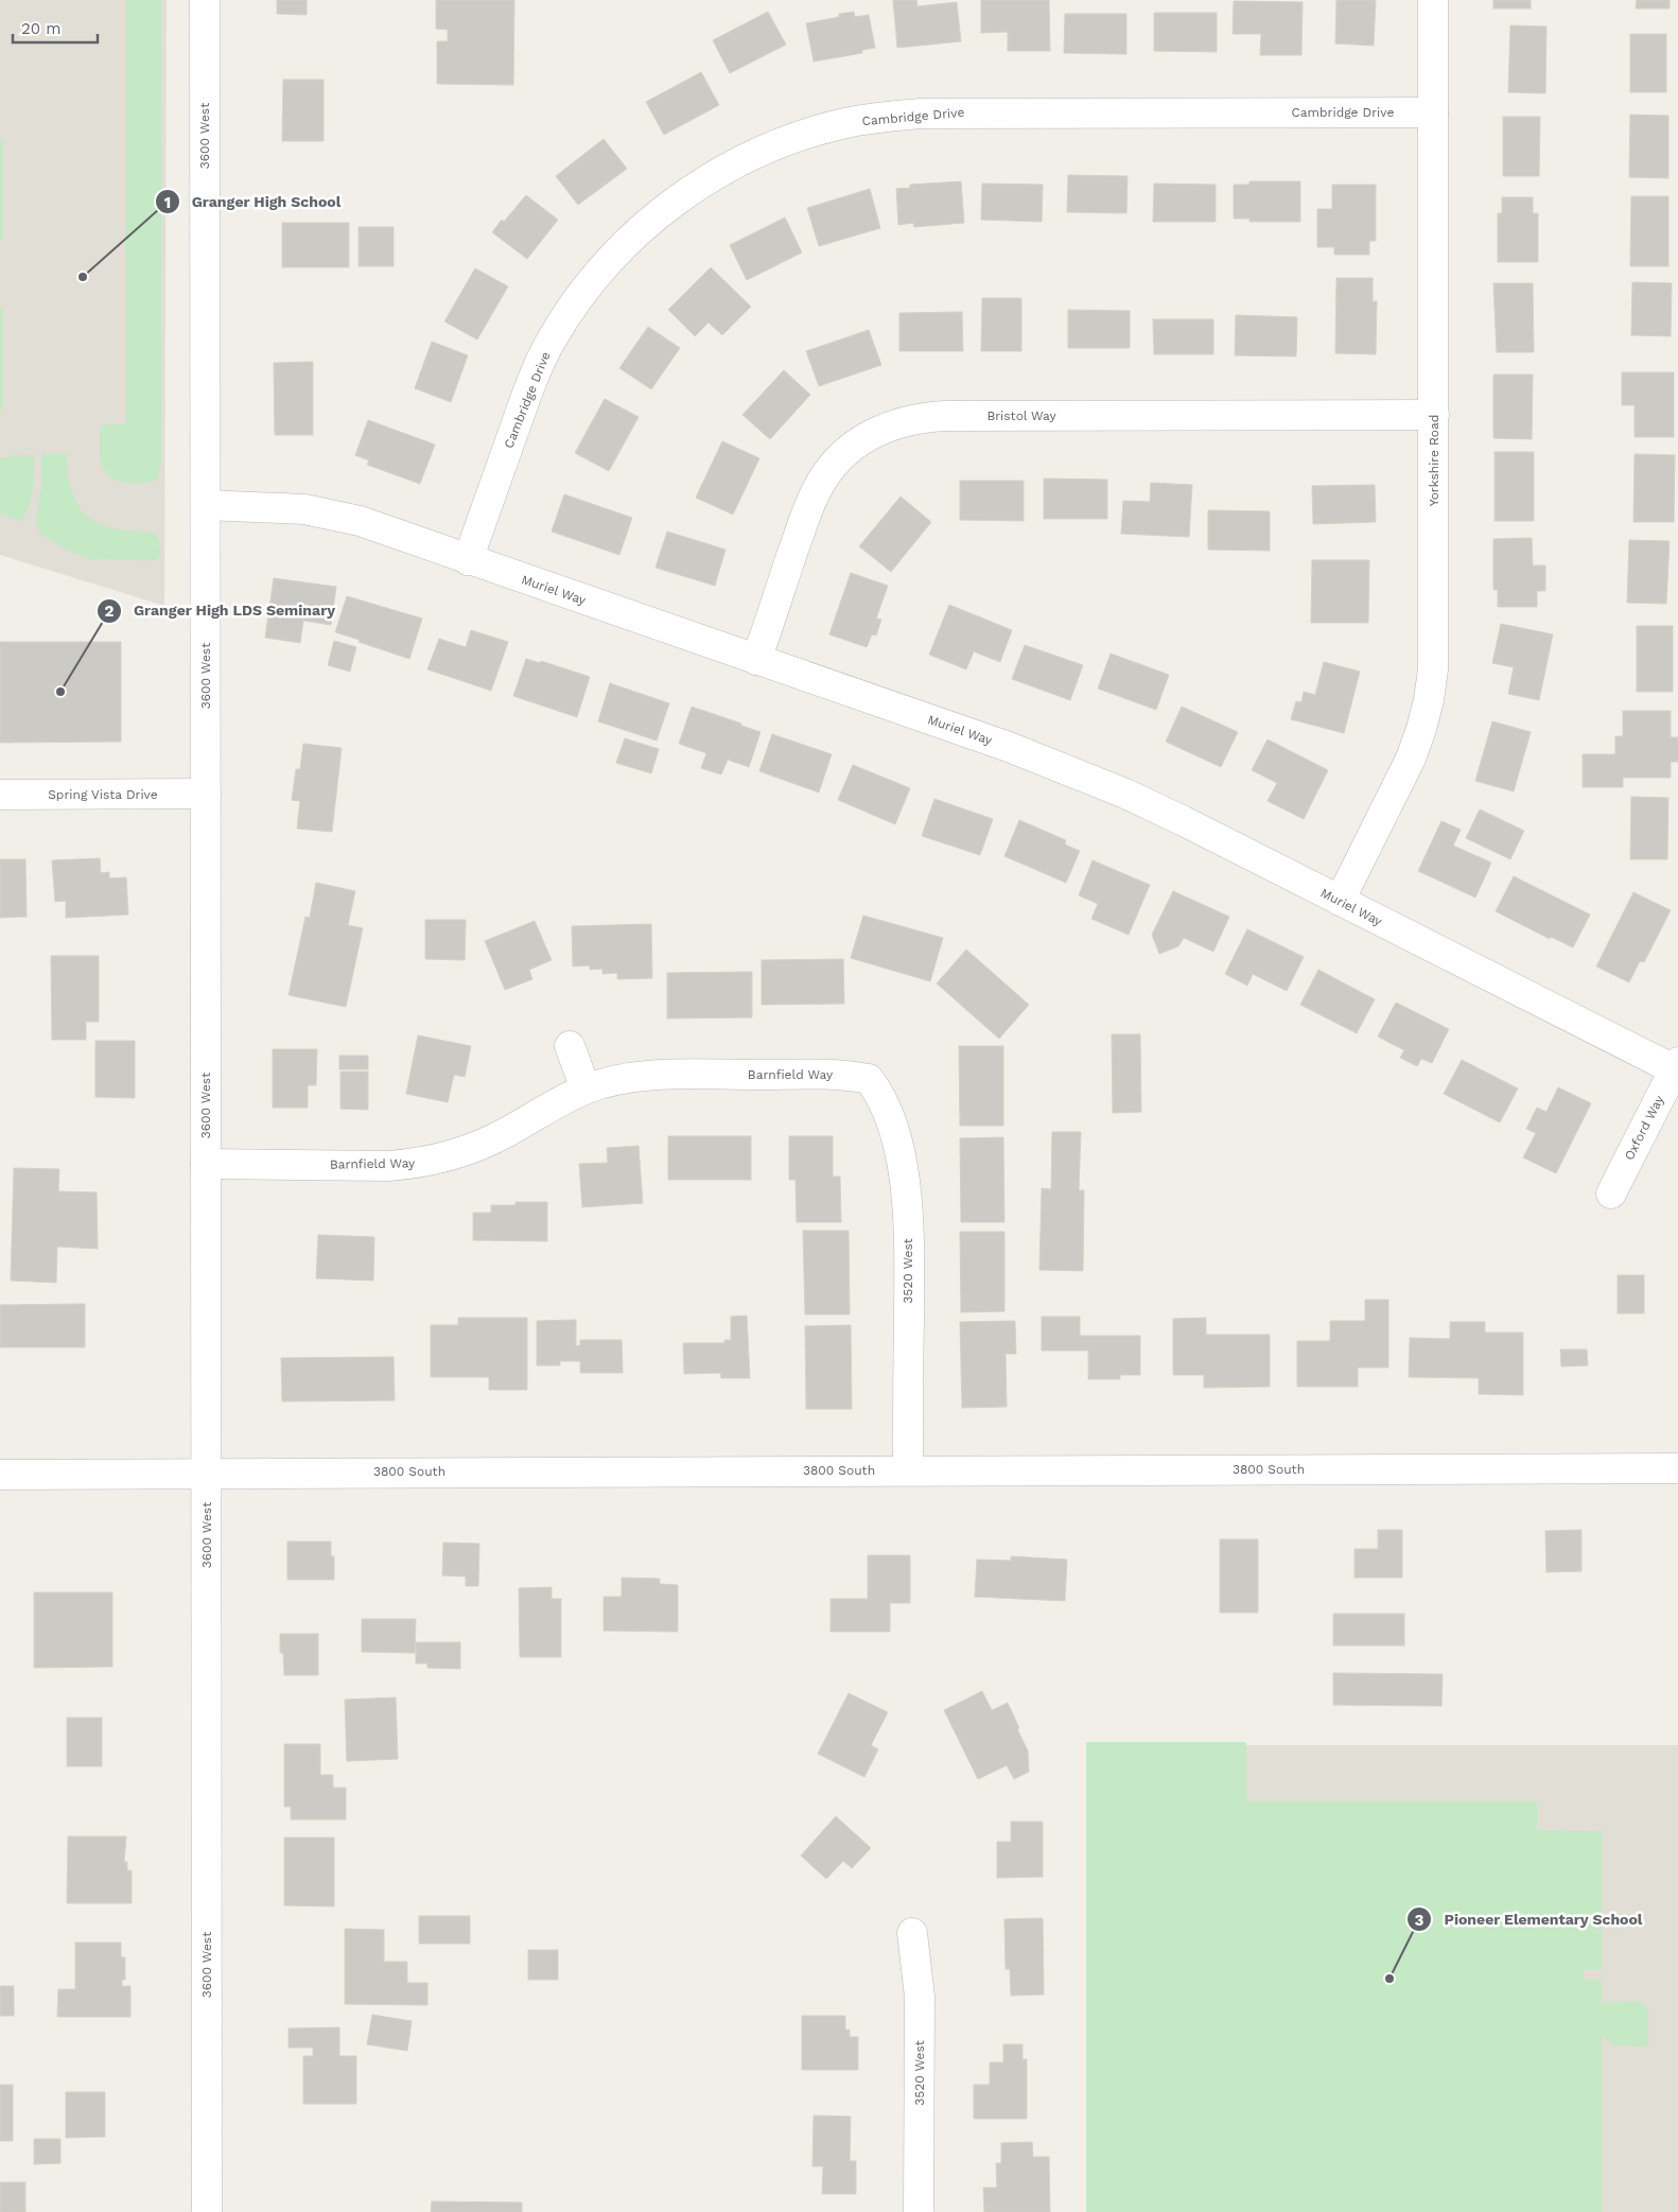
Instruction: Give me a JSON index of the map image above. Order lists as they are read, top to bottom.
{
  "streets": {
    "street": [
      "Cambridge Drive",
      "3600 West",
      "Bristol Way",
      "Yorkshire Road",
      "Muriel Way",
      "Spring Vista Drive",
      "Barnfield Way",
      "Oxford Way",
      "3520 West",
      "3800 South"
    ]
  },
  "crossings": [
    ["Cambridge Drive", "Yorkshire Road"],
    ["Cambridge Drive", "Muriel Way"],
    ["3600 West", "Muriel Way"],
    ["3600 West", "Spring Vista Drive"],
    ["3600 West", "Barnfield Way"],
    ["3600 West", "3800 South"],
    ["Bristol Way", "Yorkshire Road"],
    ["Bristol Way", "Muriel Way"],
    ["Yorkshire Road", "Muriel Way"],
    ["Muriel Way", "Oxford Way"],
    ["Barnfield Way", "3520 West"],
    ["3520 West", "3800 South"]
  ],
  "places": ["Granger High School", "Granger High LDS Seminary", "Pioneer Elementary School"],
  "scale_bar": "20 m"
}
